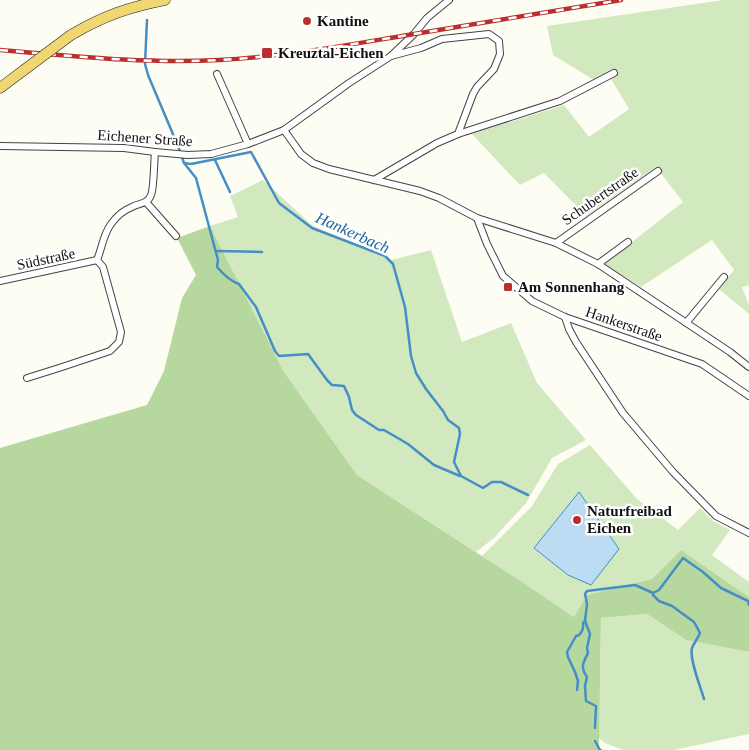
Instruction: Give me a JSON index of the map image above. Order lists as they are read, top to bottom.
{
  "streets": {
    "street": [
      "Eichener Straße",
      "Schubertstraße",
      "Südstraße",
      "Hankerstraße"
    ]
  },
  "water": ["Hankerbach"],
  "places": {
    "other": ["Kantine", "Naturfreibad Eichen"],
    "transit": ["Kreuztal-Eichen", "Am Sonnenhang"]
  }
}
